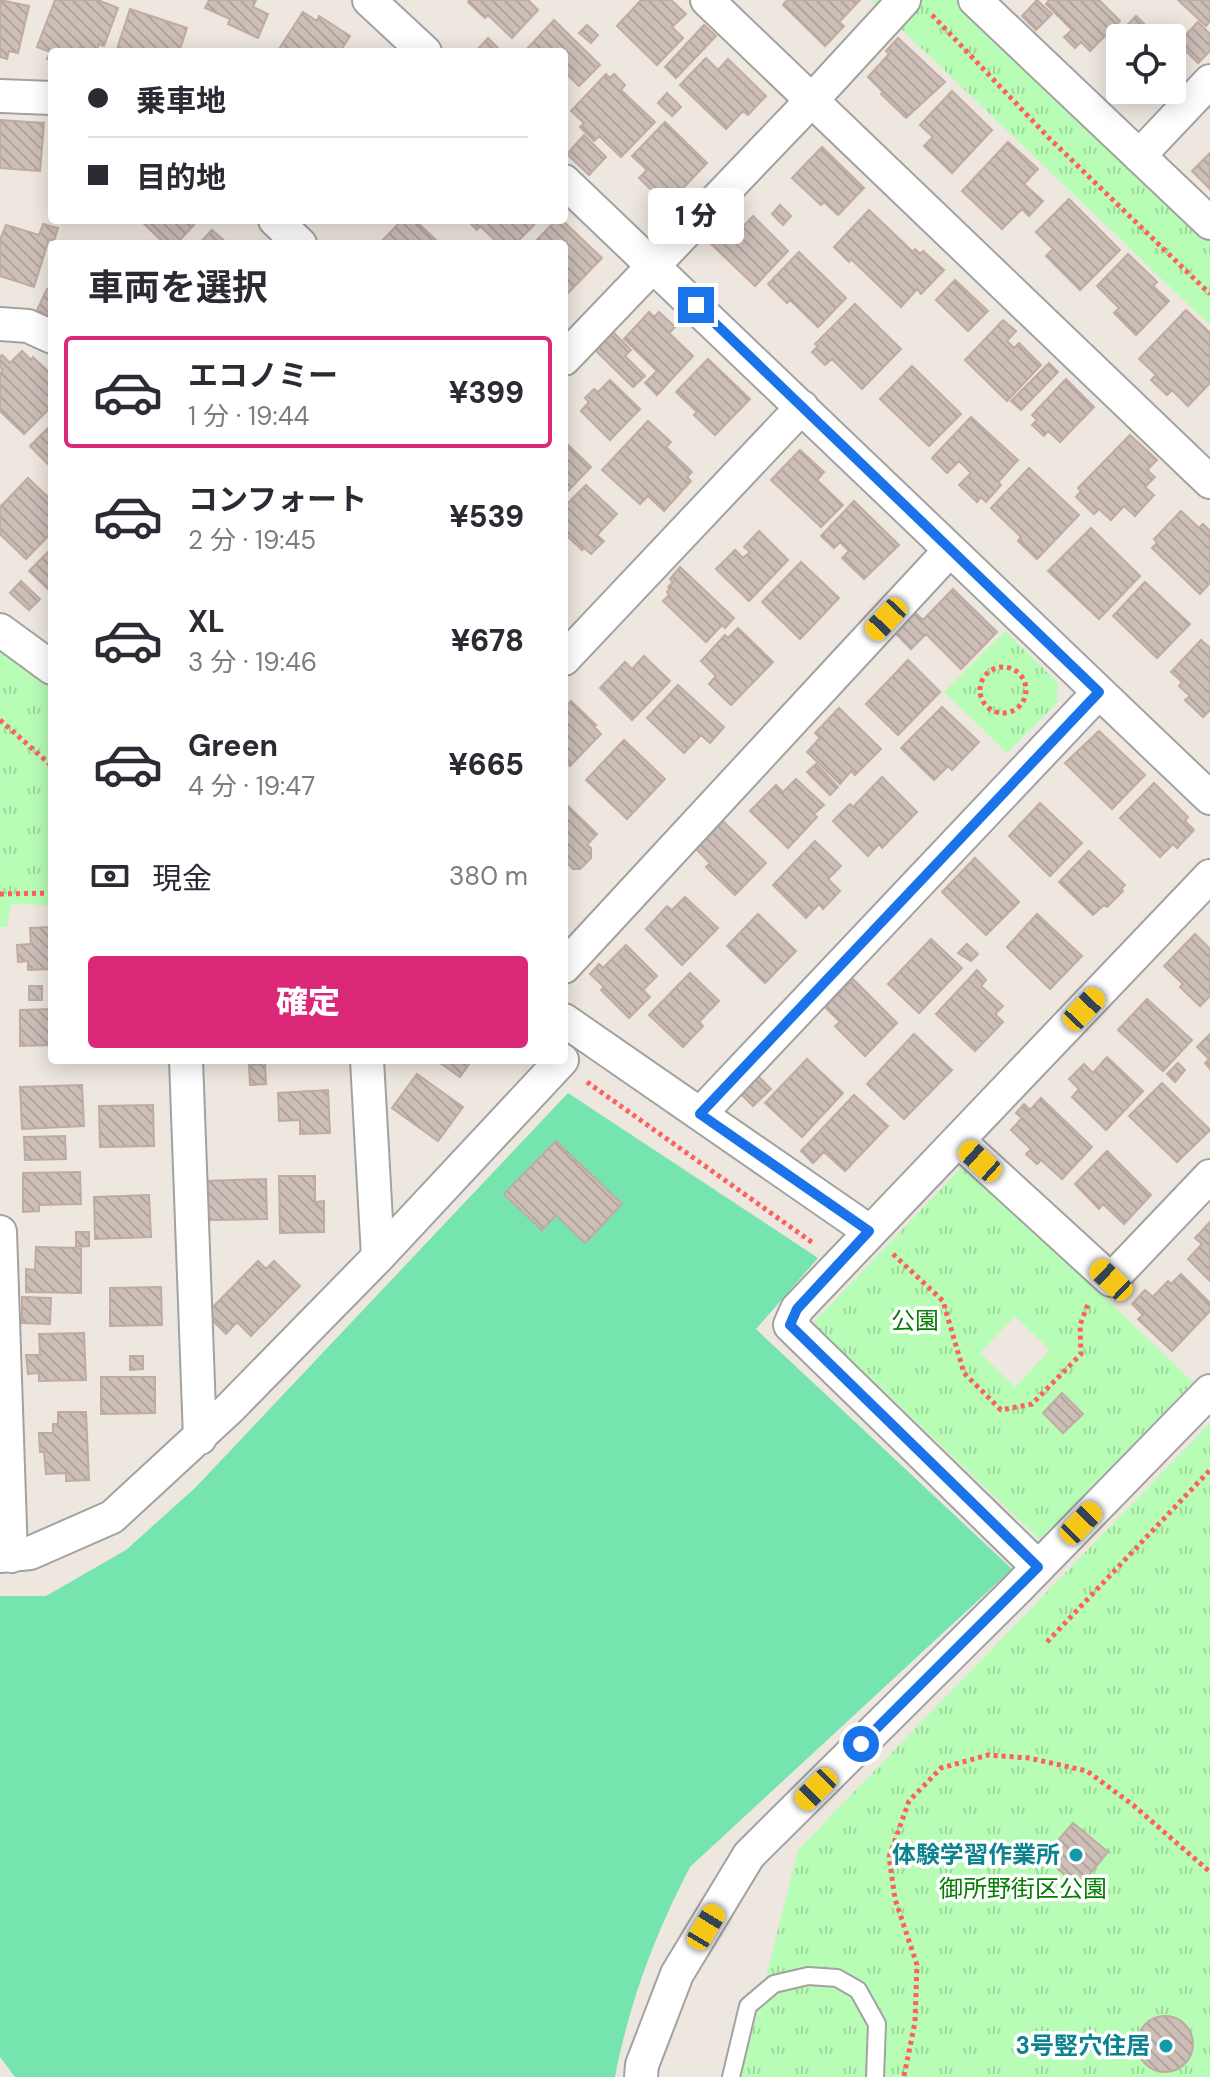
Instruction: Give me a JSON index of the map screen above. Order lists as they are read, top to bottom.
{
  "parks": ["公園", "御所野街区公園"],
  "places": ["体験学習作業所", "3号竪穴住居"],
  "page": {
    "banner": ["乗車地", "目的地"],
    "bubble": "1 分",
    "heading": "車両を選択",
    "list": [
      {
        "name": "エコノミー",
        "note": "1 分 · 19:44",
        "value": "¥399"
      },
      {
        "name": "コンフォート",
        "note": "2 分 · 19:45",
        "value": "¥539"
      },
      {
        "name": "XL",
        "note": "3 分 · 19:46",
        "value": "¥678"
      },
      {
        "name": "Green",
        "note": "4 分 · 19:47",
        "value": "¥665"
      }
    ],
    "pay": ["現金", "380 m"],
    "buttons": "確定"
  }
}
